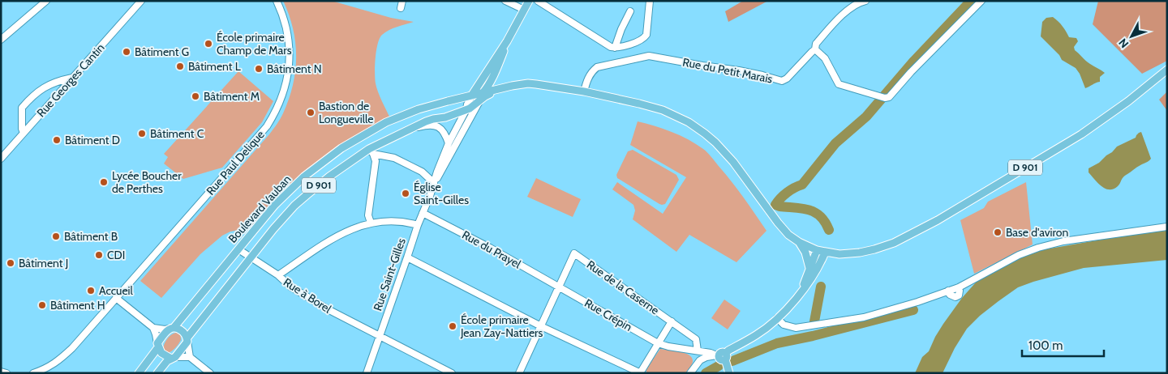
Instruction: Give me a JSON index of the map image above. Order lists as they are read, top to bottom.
{
  "streets": {
    "main road": ["D 901", "Boulevard Vauban", "Rue Saint-Gilles"],
    "street": [
      "Rue du Petit Marais",
      "Rue Georges Cantin",
      "Rue Paul Delique",
      "Rue du Prayel",
      "Rue de la Caserne",
      "Rue à Borel",
      "Rue Crépin"
    ]
  },
  "crossings": [
    ["Rue du Petit Marais", "D 901"],
    ["D 901", "Boulevard Vauban"],
    ["D 901", "Rue Saint-Gilles"],
    ["Boulevard Vauban", "Rue Saint-Gilles"],
    ["Boulevard Vauban", "Rue à Borel"],
    ["Rue du Prayel", "Rue Saint-Gilles"],
    ["Rue du Prayel", "Rue de la Caserne"],
    ["Rue du Prayel", "Rue Crépin"],
    ["Rue Saint-Gilles", "Rue à Borel"],
    ["Rue de la Caserne", "Rue Crépin"]
  ],
  "places": [
    "École primaire Champ de Mars",
    "Bâtiment G",
    "Bâtiment L",
    "Bâtiment N",
    "Bâtiment M",
    "Bastion de Longueville",
    "Bâtiment C",
    "Bâtiment D",
    "Lycée Boucher de Perthes",
    "Église Saint-Gilles",
    "Base d'aviron",
    "Bâtiment B",
    "CDI",
    "Bâtiment J",
    "Accueil",
    "Bâtiment H",
    "École primaire Jean Zay-Nattiers"
  ],
  "scale_bar": "100 m",
  "north": "bottom left"
}
